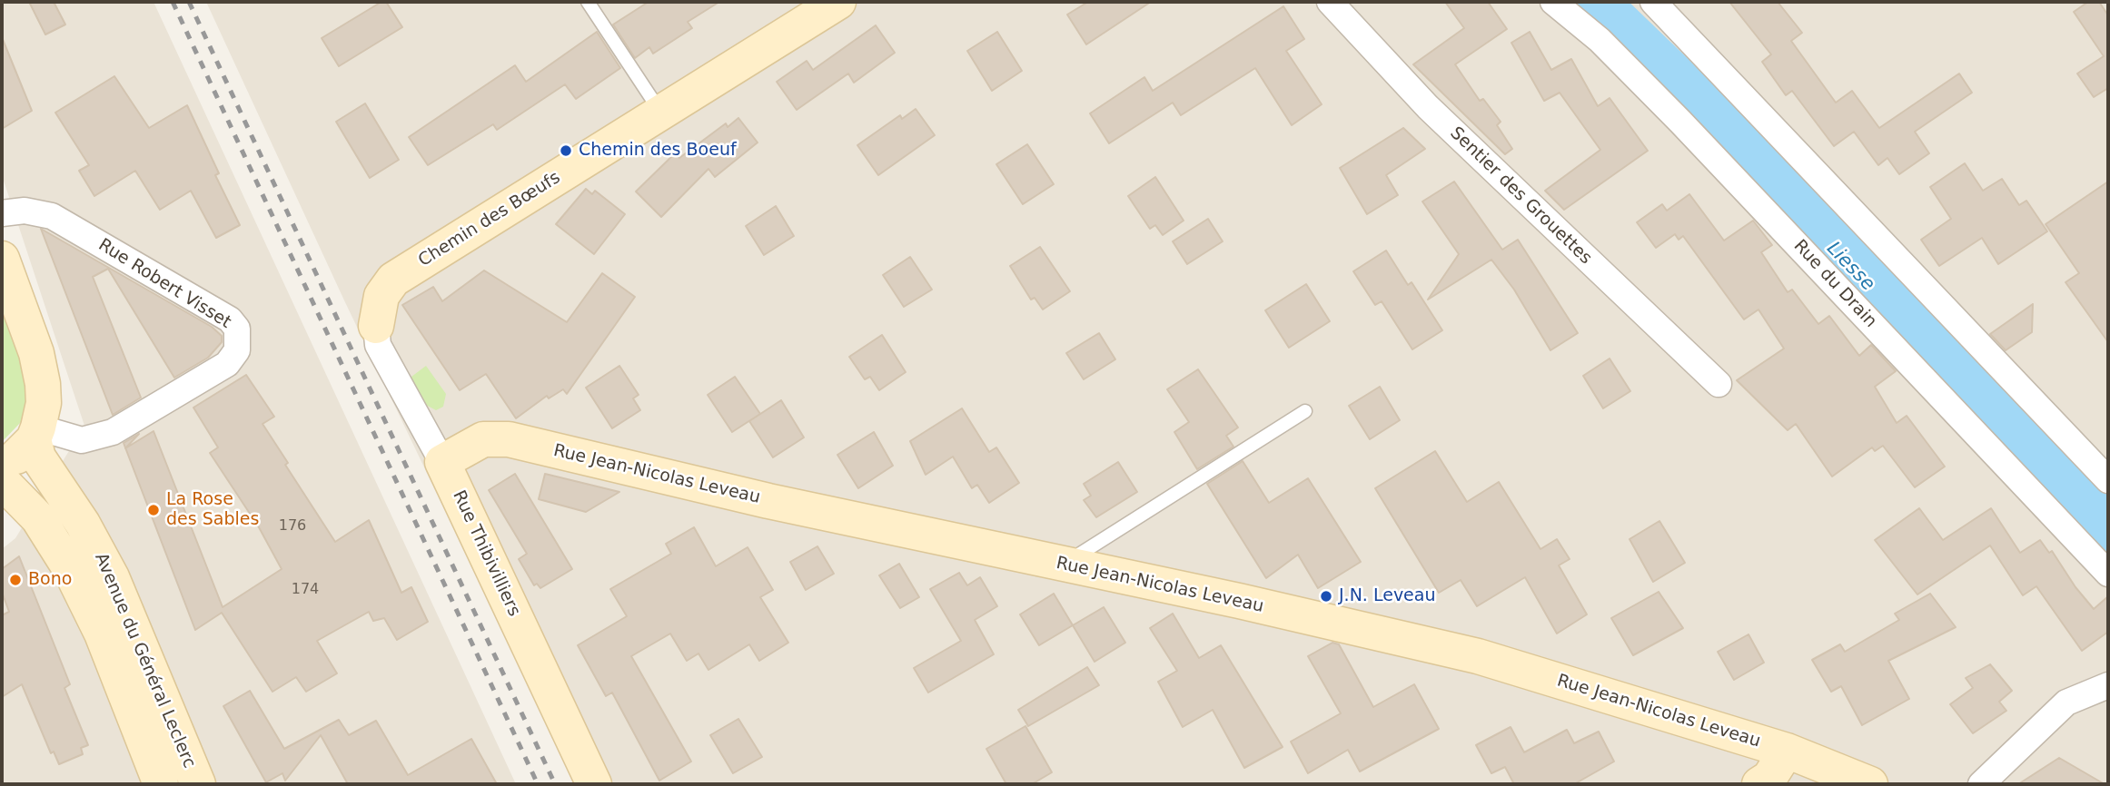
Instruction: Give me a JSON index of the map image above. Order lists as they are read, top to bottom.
{
  "streets": {
    "street": [
      "Sentier des Grouettes",
      "Chemin des Bœufs",
      "Rue Robert Visset",
      "Rue du Drain",
      "Rue Jean-Nicolas Leveau",
      "Rue Thibivilliers",
      "Avenue du Général Leclerc"
    ]
  },
  "crossings": [
    ["Chemin des Bœufs", "Rue Thibivilliers"],
    ["Rue Robert Visset", "Avenue du Général Leclerc"],
    ["Rue Jean-Nicolas Leveau", "Rue Thibivilliers"]
  ],
  "water": ["Liesse"],
  "places": [
    "Chemin des Boeuf",
    "La Rose des Sables",
    "Bono",
    "J.N. Leveau"
  ],
  "house_numbers": ["176", "174"]
}
